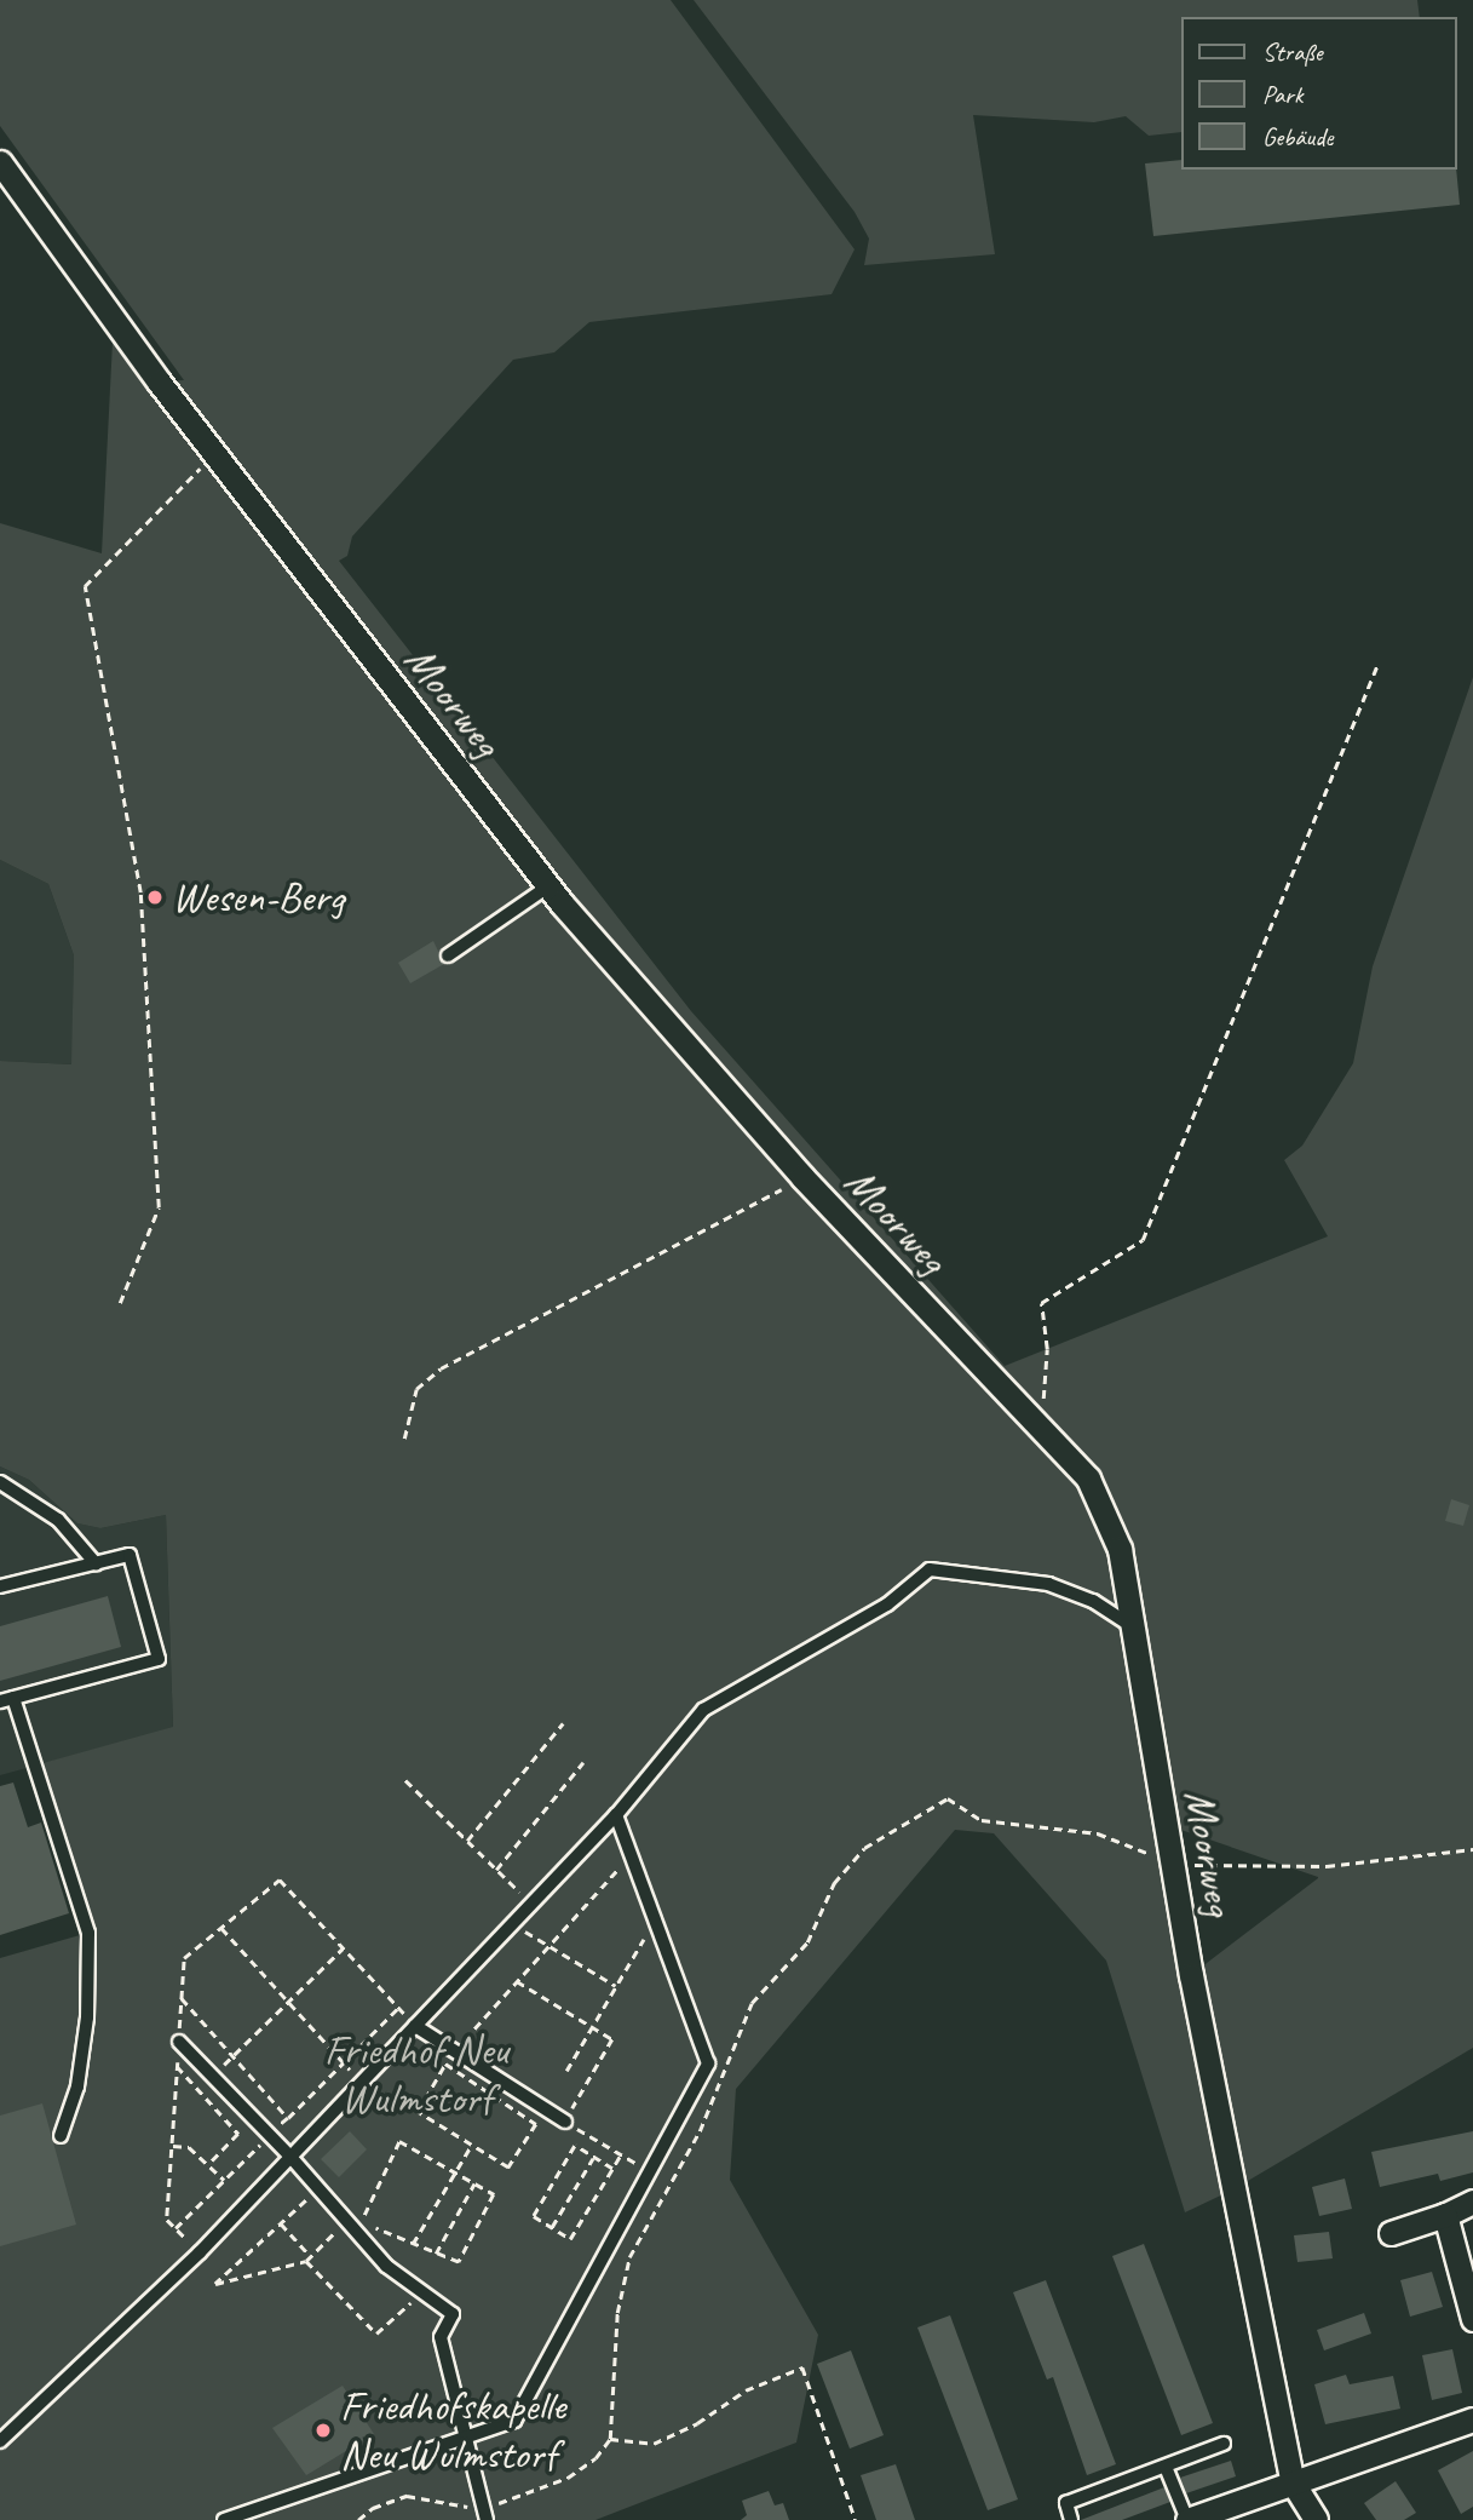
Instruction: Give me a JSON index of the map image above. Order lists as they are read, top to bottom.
{
  "streets": {
    "street": ["Moorweg"]
  },
  "parks": ["Friedhof Neu Wulmstorf"],
  "places": ["Wesen-Berg", "Friedhofskapelle Neu Wulmstorf"],
  "legend": ["Straße", "Park", "Gebäude"]
}
